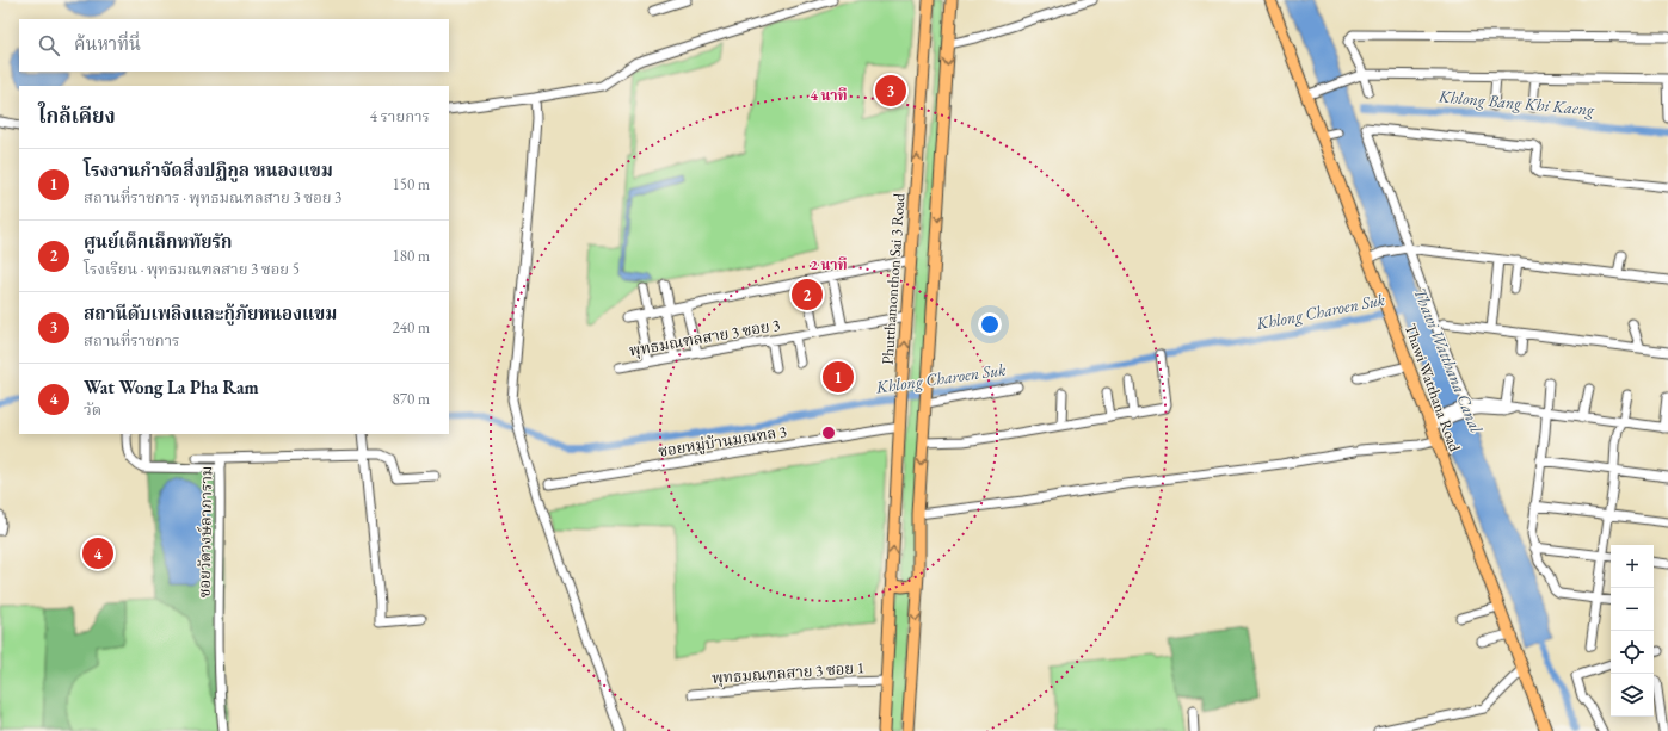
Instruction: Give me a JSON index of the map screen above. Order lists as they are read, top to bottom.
{
  "streets": {
    "main road": ["Phutthamonthon Sai 3 Road", "Thawi Watthana Road"],
    "street": [
      "พุทธมณฑลสาย 3 ซอย 3",
      "ซอยหมู่บ้านมณฑล 3",
      "ซอยวัดวงษ์ลาภาราม",
      "พุทธมณฑลสาย 3 ซอย 1"
    ]
  },
  "crossings": [
    ["Phutthamonthon Sai 3 Road", "พุทธมณฑลสาย 3 ซอย 3"],
    ["Phutthamonthon Sai 3 Road", "ซอยหมู่บ้านมณฑล 3"],
    ["Phutthamonthon Sai 3 Road", "พุทธมณฑลสาย 3 ซอย 1"]
  ],
  "water": ["Khlong Bang Khi Kaeng", "Khlong Charoen Suk", "Thawi Watthana Canal"],
  "page": {
    "search": "ค้นหาที่นี่",
    "pins": [
      "3",
      "2",
      "1",
      "4"
    ],
    "heading": ["ใกล้เคียง", "4 รายการ"],
    "list": [
      {
        "mark": "1",
        "name": "โรงงานกำจัดสิ่งปฏิกูล หนองแขม",
        "note": "สถานที่ราชการ · พุทธมณฑลสาย 3 ซอย 3",
        "value": "150 m"
      },
      {
        "mark": "2",
        "name": "ศูนย์เด็กเล็กหทัยรัก",
        "note": "โรงเรียน · พุทธมณฑลสาย 3 ซอย 5",
        "value": "180 m"
      },
      {
        "mark": "3",
        "name": "สถานีดับเพลิงและกู้ภัยหนองแขม",
        "note": "สถานที่ราชการ",
        "value": "240 m"
      },
      {
        "mark": "4",
        "name": "Wat Wong La Pha Ram",
        "note": "วัด",
        "value": "870 m"
      }
    ],
    "map_buttons": ["+", "−"]
  },
  "rings": ["4 นาที", "2 นาที"]
}
